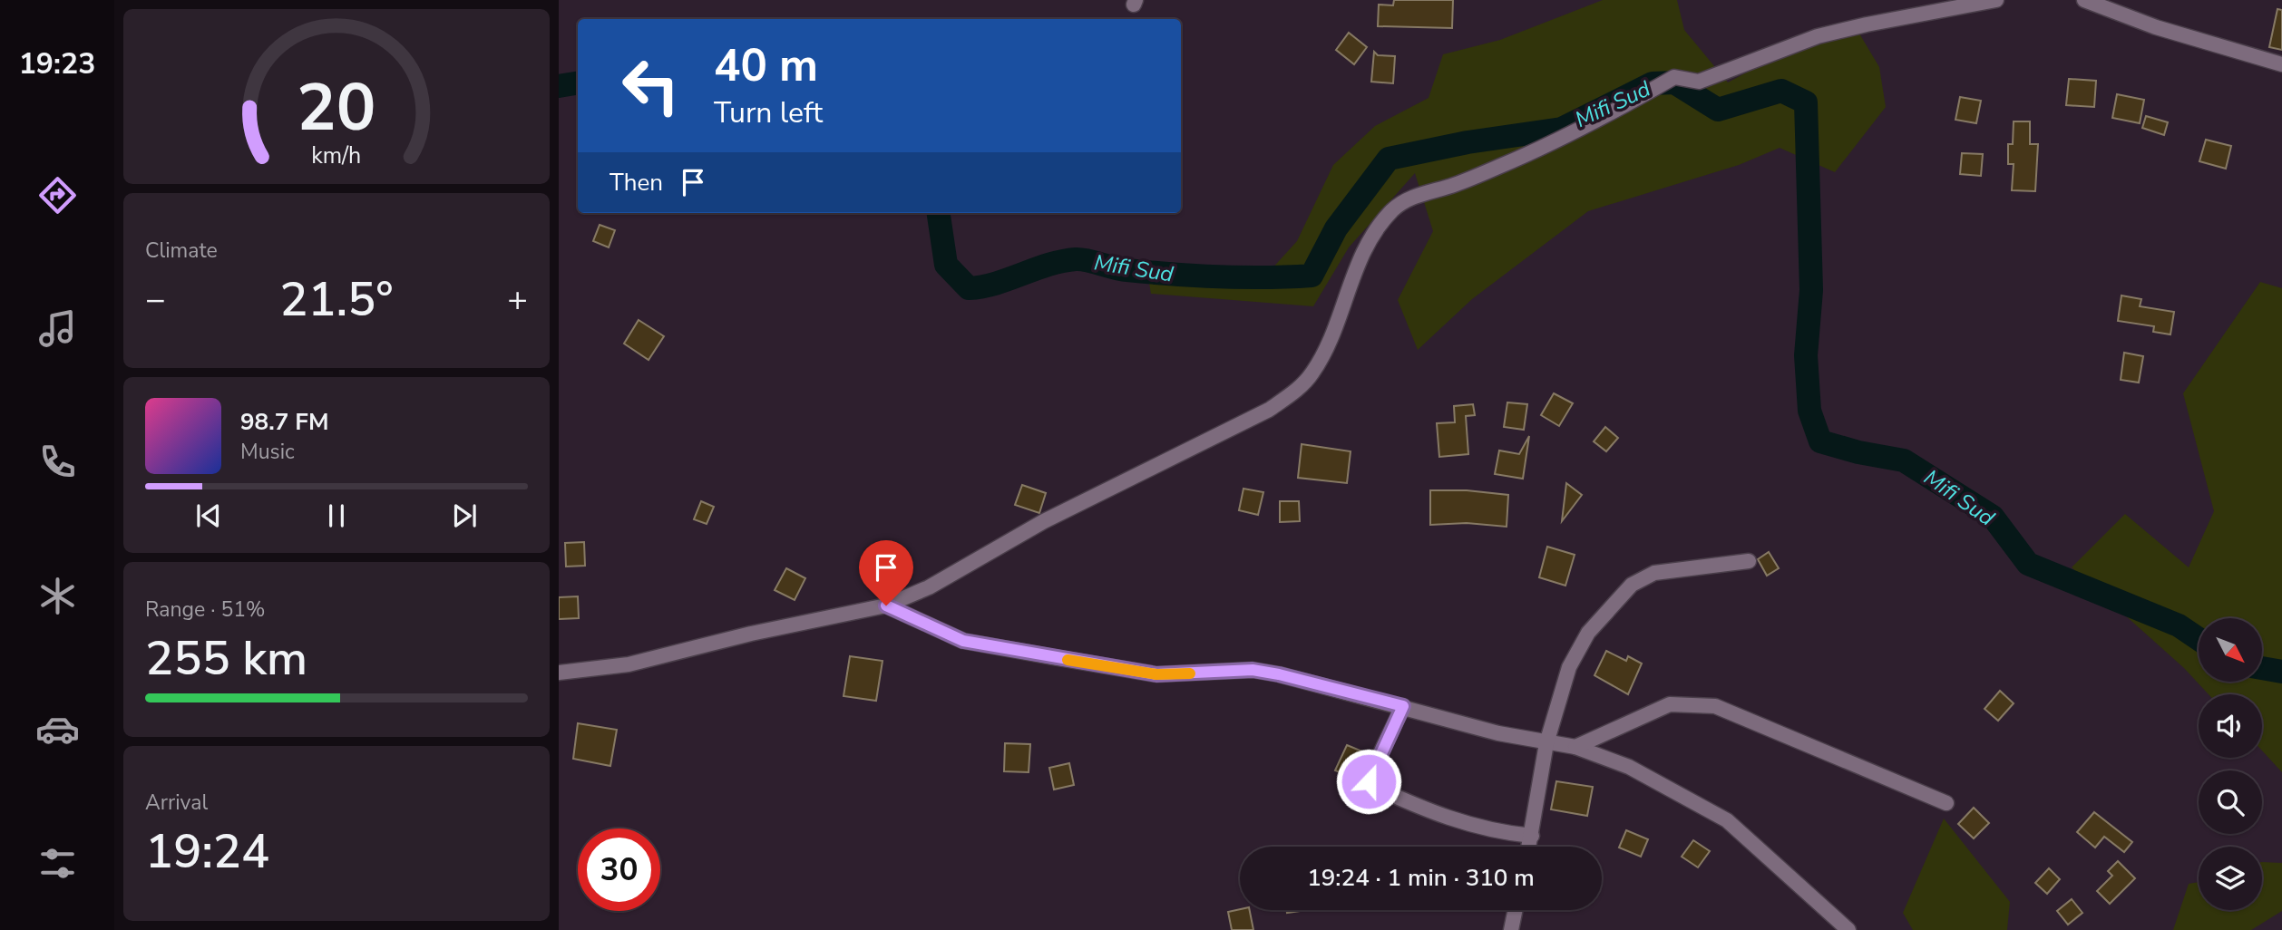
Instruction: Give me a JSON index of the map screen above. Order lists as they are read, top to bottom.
{
  "water": ["Mifi Sud"],
  "north": "bottom right",
  "page": {
    "tabs": "19:23",
    "turn": ["40 m", "Turn left"],
    "then": "Then",
    "tile": [
      "Climate",
      ["Range · 51%", "255 km"],
      ["Arrival", "19:24"]
    ],
    "heat": ["−", "21.5°", "+"],
    "song": ["98.7 FM", "Music"],
    "limit": "30",
    "trip": "19:24 · 1 min · 310 m",
    "gauge": ["20", "km/h"]
  }
}
